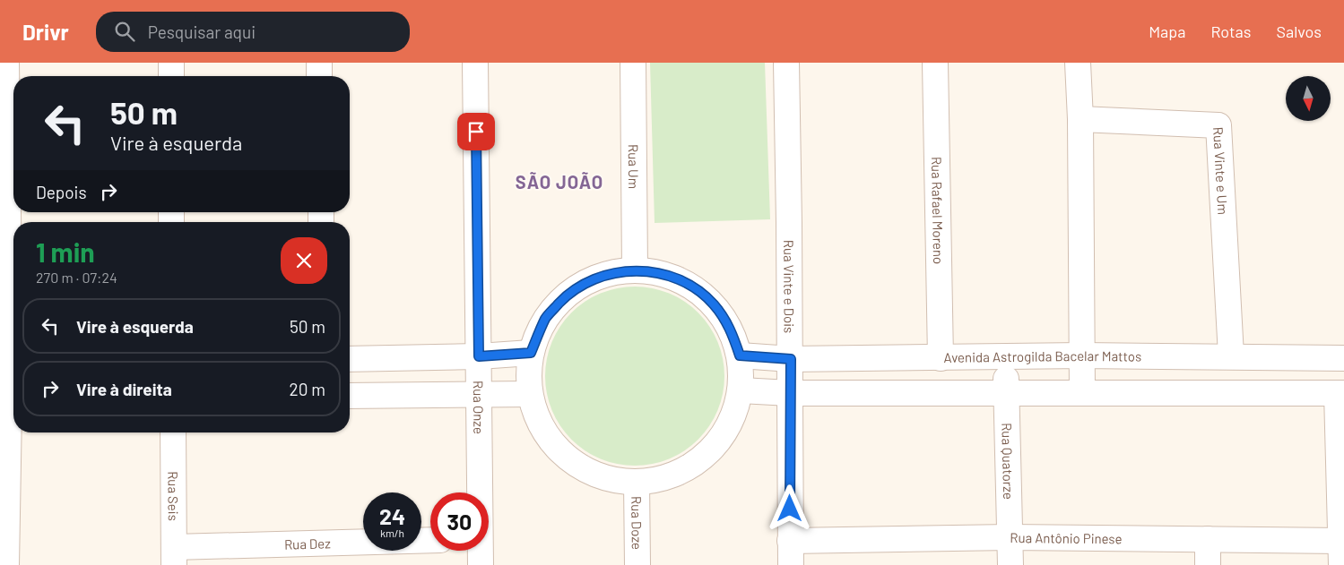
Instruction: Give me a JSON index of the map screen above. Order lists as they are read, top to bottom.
{
  "streets": {
    "street": [
      "Rua Um",
      "Rua Vinte e Um",
      "Rua Rafael Moreno",
      "Rua Vinte e Dois",
      "Avenida Astrogilda Bacelar Mattos",
      "Rua Onze",
      "Rua Quatorze",
      "Rua Seis",
      "Rua Doze",
      "Rua Antônio Pinese",
      "Rua Dez"
    ]
  },
  "crossings": [
    ["Rua Vinte e Um", "Avenida Astrogilda Bacelar Mattos"],
    ["Rua Rafael Moreno", "Avenida Astrogilda Bacelar Mattos"],
    ["Rua Vinte e Dois", "Avenida Astrogilda Bacelar Mattos"],
    ["Rua Vinte e Dois", "Rua Antônio Pinese"],
    ["Avenida Astrogilda Bacelar Mattos", "Rua Quatorze"],
    ["Rua Quatorze", "Rua Antônio Pinese"],
    ["Rua Seis", "Rua Dez"]
  ],
  "districts": ["SÃO JOÃO"],
  "north": "bottom",
  "page": {
    "header": "Drivr",
    "search": "Pesquisar aqui",
    "nav": ["Mapa", "Rotas", "Salvos"],
    "turn": ["50 m", "Vire à esquerda"],
    "then": "Depois",
    "heading": ["1 min", "270 m · 07:24"],
    "list": [
      {
        "name": "Vire à esquerda",
        "value": "50 m"
      },
      {
        "name": "Vire à direita",
        "value": "20 m"
      }
    ],
    "speed": "24 km/h",
    "limit": "30"
  }
}
